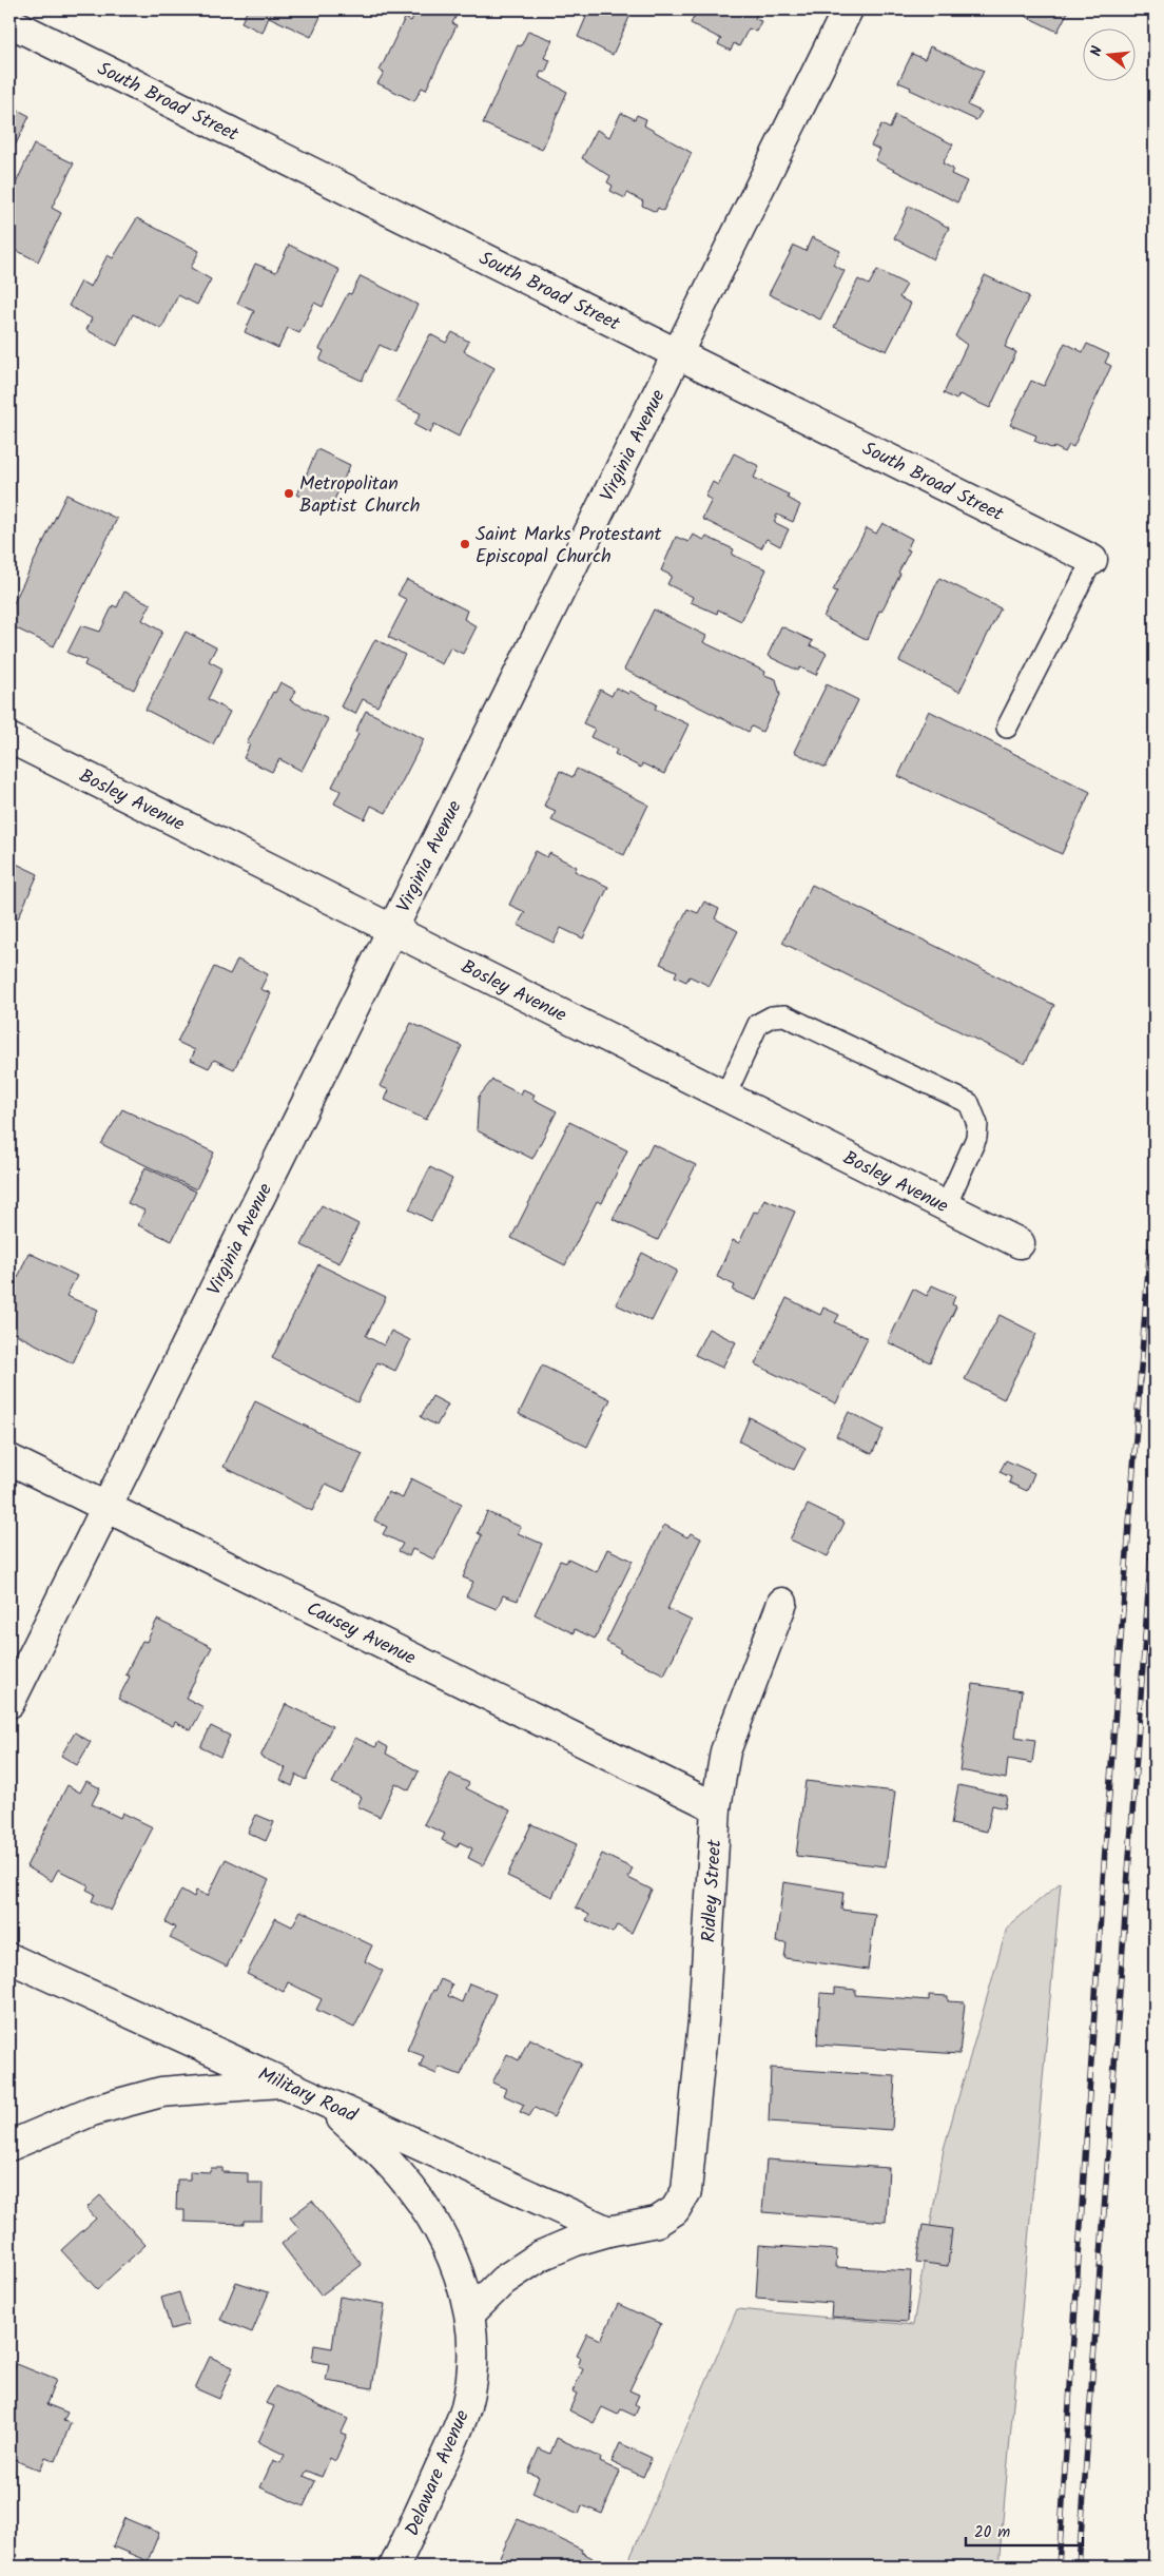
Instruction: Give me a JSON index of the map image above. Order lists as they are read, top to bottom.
{
  "streets": {
    "street": [
      "South Broad Street",
      "Virginia Avenue",
      "Bosley Avenue",
      "Causey Avenue",
      "Ridley Street",
      "Military Road",
      "Delaware Avenue"
    ]
  },
  "crossings": [
    ["South Broad Street", "Virginia Avenue"],
    ["Virginia Avenue", "Bosley Avenue"],
    ["Virginia Avenue", "Causey Avenue"],
    ["Causey Avenue", "Ridley Street"],
    ["Ridley Street", "Military Road"],
    ["Military Road", "Delaware Avenue"]
  ],
  "places": ["Metropolitan Baptist Church", "Saint Marks Protestant Episcopal Church"],
  "scale_bar": "20 m",
  "north": "left"
}
